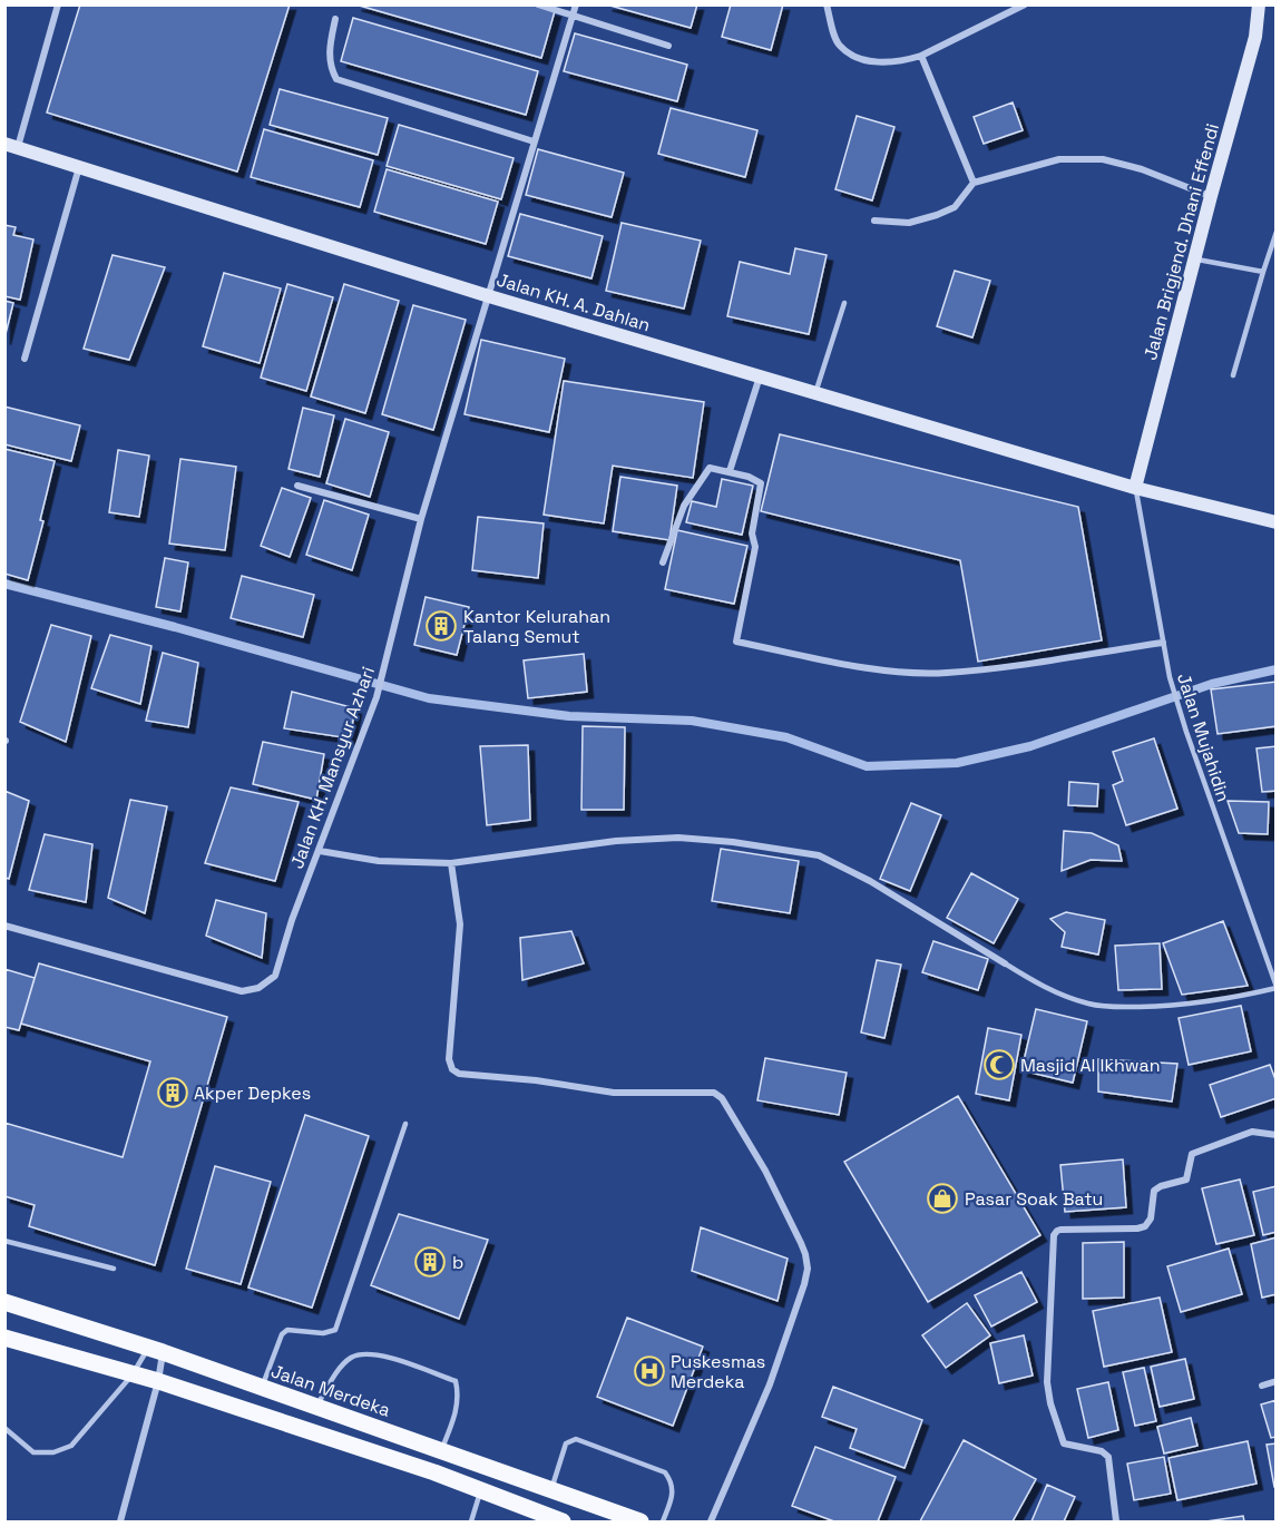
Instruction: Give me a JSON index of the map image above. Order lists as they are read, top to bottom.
{
  "streets": {
    "main road": ["Jalan Merdeka"],
    "street": ["Jalan Brigjend. Dhani Effendi", "Jalan KH. A. Dahlan", "Jalan KH. Mansyur Azhari"],
    "lane": ["Jalan Mujahidin"]
  },
  "crossings": [
    ["Jalan Brigjend. Dhani Effendi", "Jalan KH. A. Dahlan"],
    ["Jalan Brigjend. Dhani Effendi", "Jalan Mujahidin"],
    ["Jalan KH. A. Dahlan", "Jalan Mujahidin"],
    ["Jalan KH. A. Dahlan", "Jalan KH. Mansyur Azhari"]
  ],
  "places": {
    "building": ["Kantor Kelurahan Talang Semut", "Akper Depkes", "b"],
    "mosque": ["Masjid Al Ikhwan"],
    "shop": ["Pasar Soak Batu"],
    "hospital": ["Puskesmas Merdeka"]
  }
}
